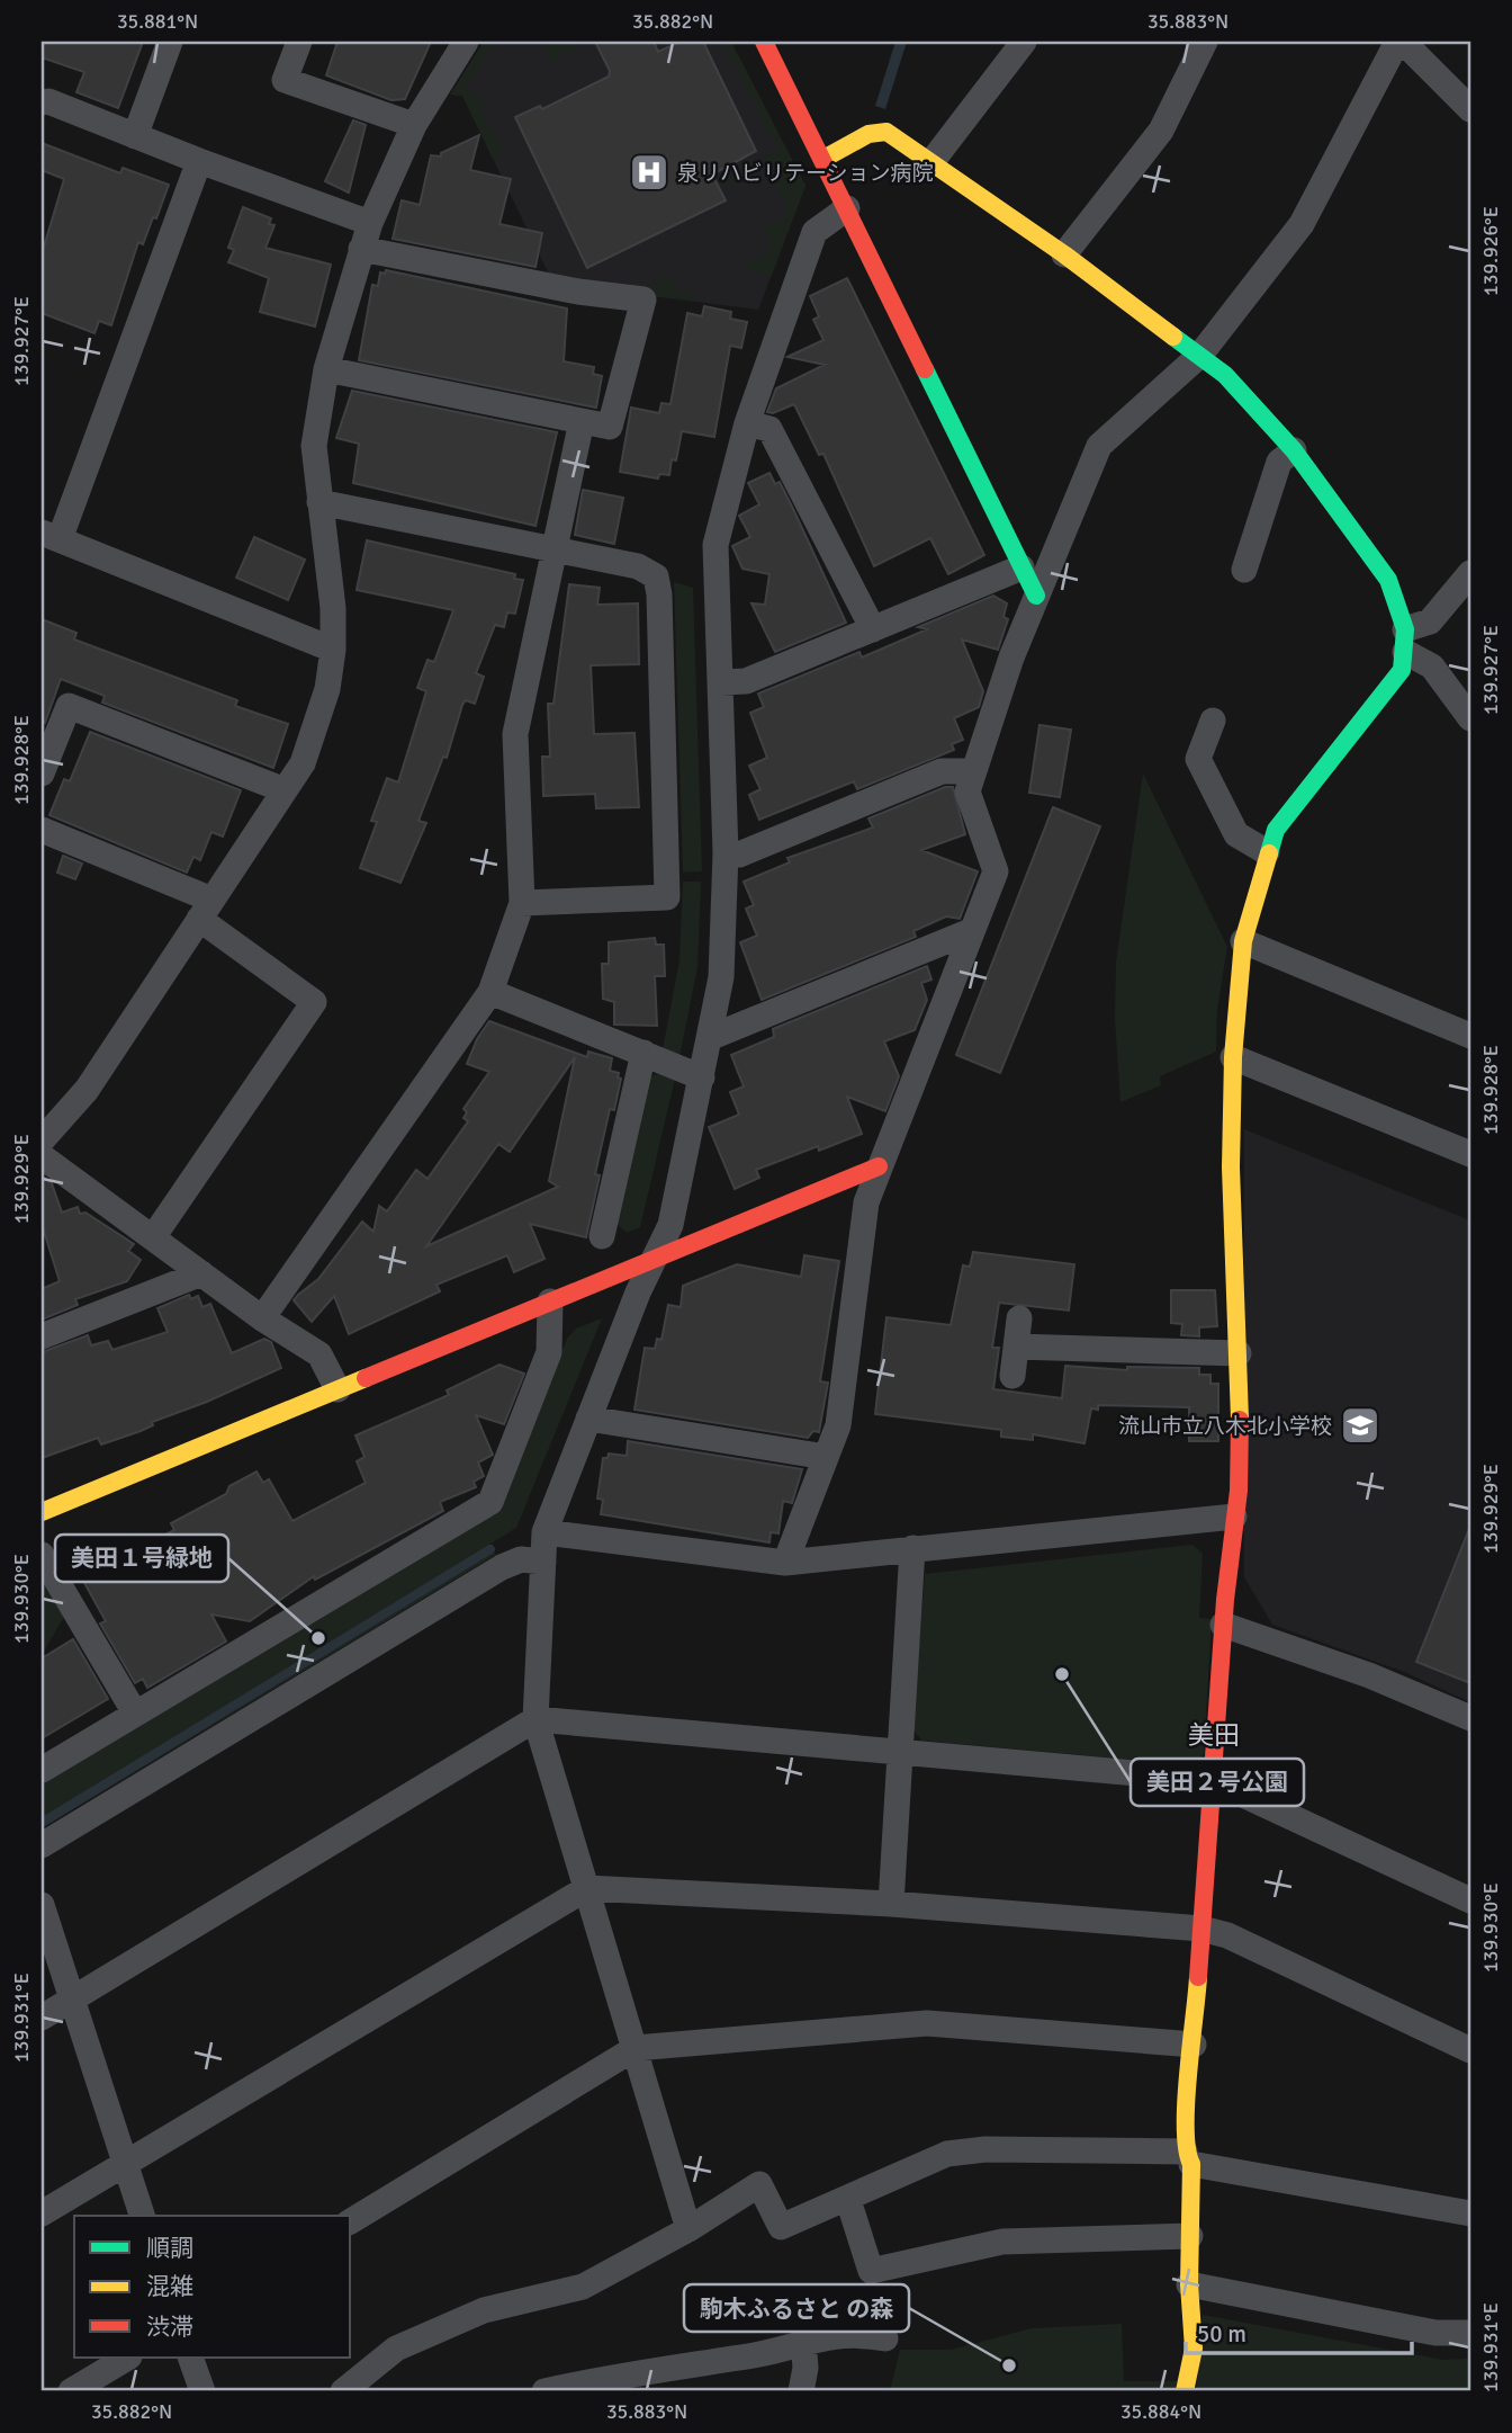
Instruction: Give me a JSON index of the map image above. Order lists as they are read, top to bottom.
{
  "districts": ["美田"],
  "places": {
    "hospital": ["泉リハビリテーション病院"],
    "school or university": ["流山市立八木北小学校"],
    "other": ["美田１号緑地", "美田２号公園", "駒木ふるさと の森"]
  },
  "legend": ["順調", "混雑", "渋滞"],
  "scale_bar": "50 m",
  "coordinates": [
    "35.881°N",
    "35.882°N",
    "35.883°N",
    "139.926°E",
    "139.927°E",
    "139.928°E",
    "139.929°E",
    "139.930°E",
    "139.931°E",
    "35.884°N"
  ]
}
